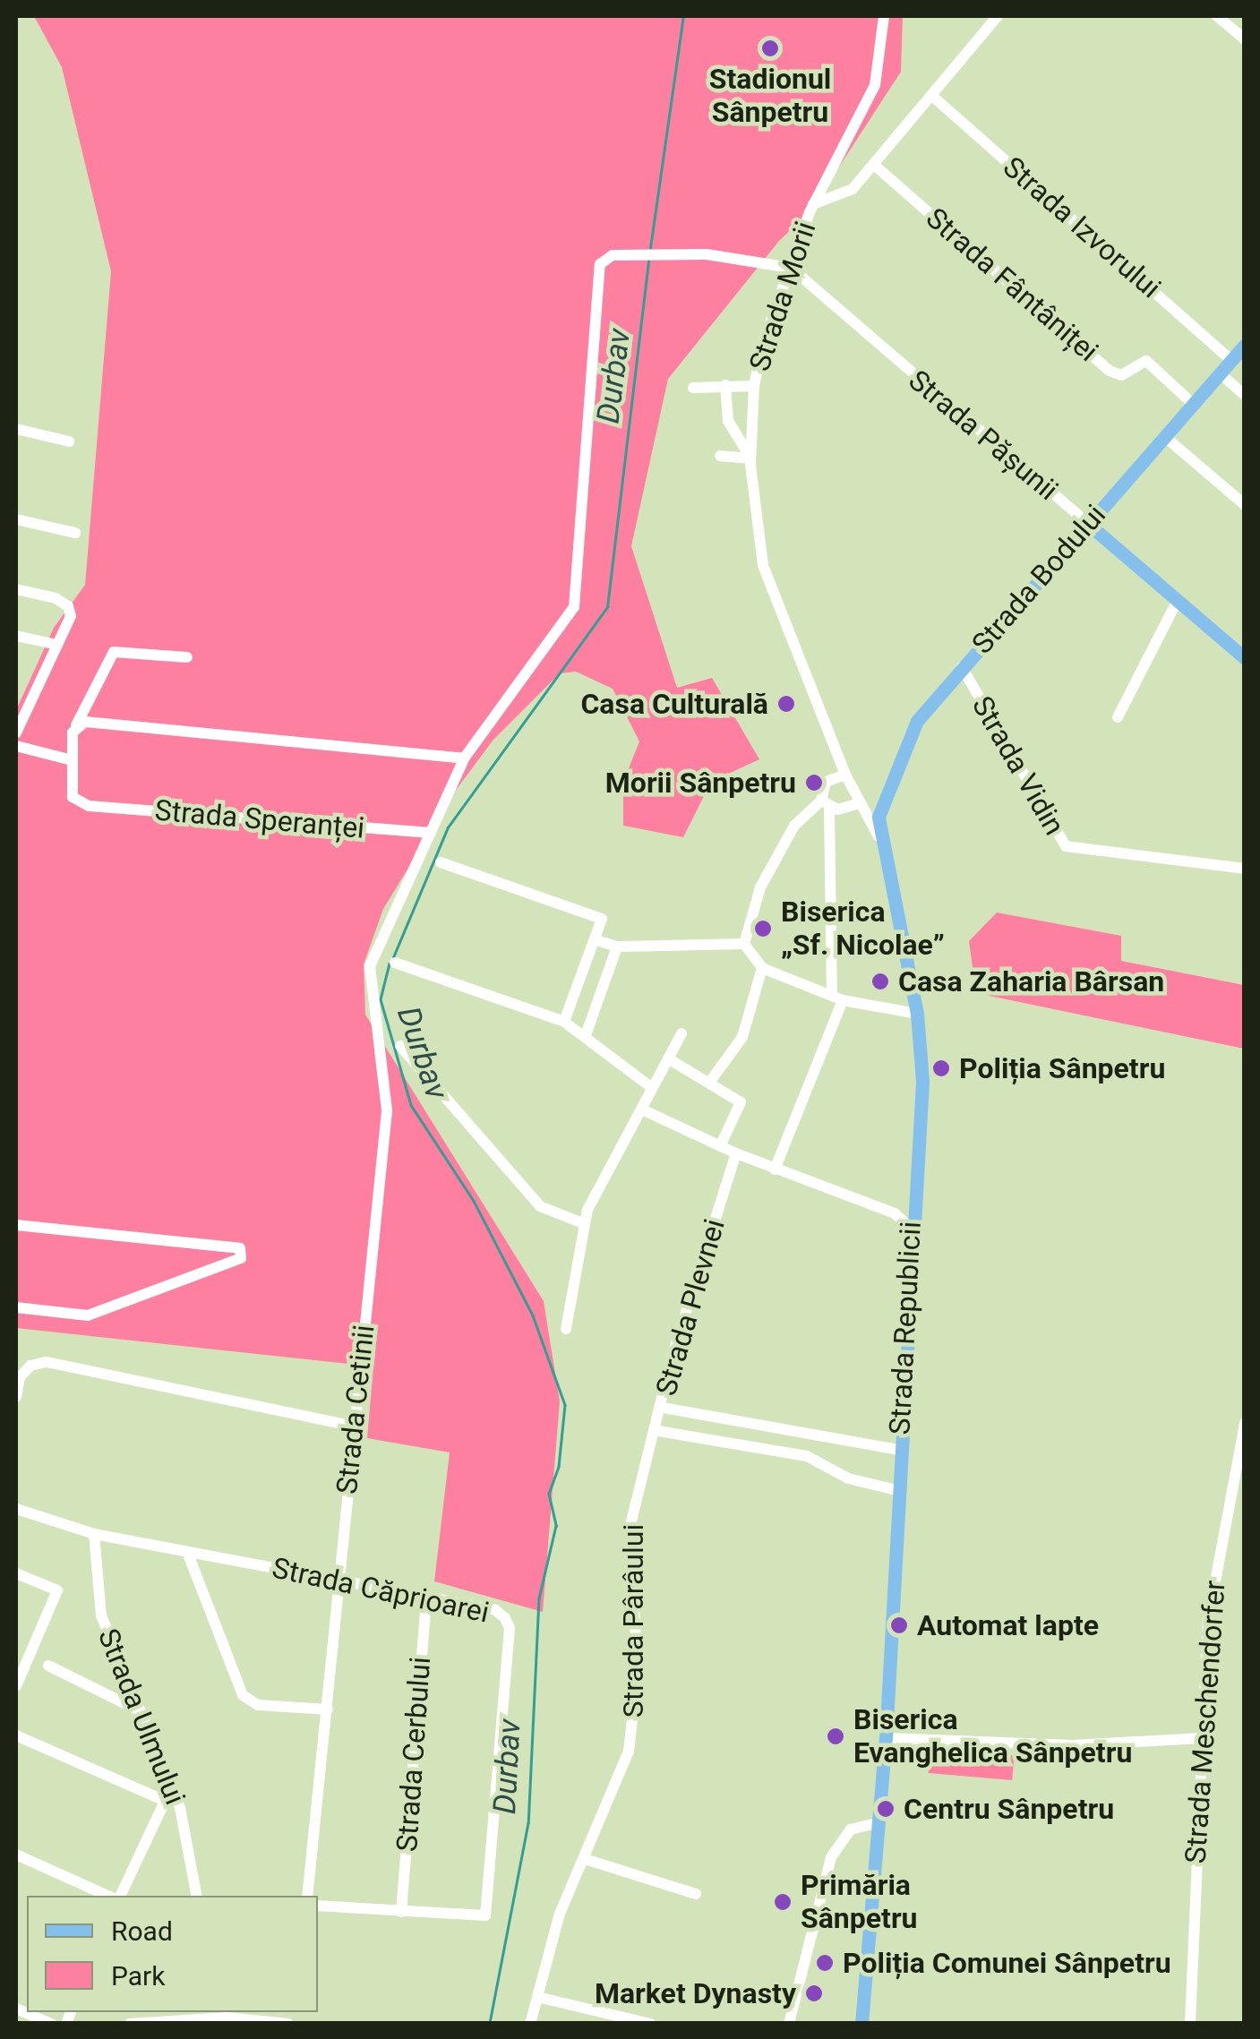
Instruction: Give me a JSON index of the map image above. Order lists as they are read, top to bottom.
{
  "streets": {
    "main road": ["Strada Pășunii", "Strada Bodului", "Strada Republicii"],
    "street": [
      "Strada Izvorului",
      "Strada Fântâniței",
      "Strada Morii",
      "Strada Vidin",
      "Strada Speranței",
      "Strada Plevnei",
      "Strada Cetinii",
      "Strada Căprioarei",
      "Strada Pârâului",
      "Strada Ulmului",
      "Strada Meschendorfer",
      "Strada Cerbului"
    ]
  },
  "crossings": [
    ["Strada Izvorului", "Strada Bodului"],
    ["Strada Fântâniței", "Strada Bodului"],
    ["Strada Morii", "Strada Pășunii"],
    ["Strada Morii", "Strada Bodului"],
    ["Strada Morii", "Strada Cetinii"],
    ["Strada Pășunii", "Strada Bodului"],
    ["Strada Pășunii", "Strada Cetinii"],
    ["Strada Bodului", "Strada Vidin"],
    ["Strada Bodului", "Strada Republicii"],
    ["Strada Speranței", "Strada Cetinii"],
    ["Strada Plevnei", "Strada Republicii"],
    ["Strada Plevnei", "Strada Pârâului"],
    ["Strada Cetinii", "Strada Căprioarei"],
    ["Strada Căprioarei", "Strada Ulmului"],
    ["Strada Căprioarei", "Strada Cerbului"]
  ],
  "water": ["Durbav"],
  "places": [
    "Stadionul Sânpetru",
    "Casa Culturală",
    "Morii Sânpetru",
    "Biserica „Sf. Nicolae”",
    "Casa Zaharia Bârsan",
    "Poliția Sânpetru",
    "Automat lapte",
    "Biserica Evanghelica Sânpetru",
    "Centru Sânpetru",
    "Primăria Sânpetru",
    "Poliția Comunei Sânpetru",
    "Market Dynasty"
  ],
  "legend": ["Road", "Park"]
}
